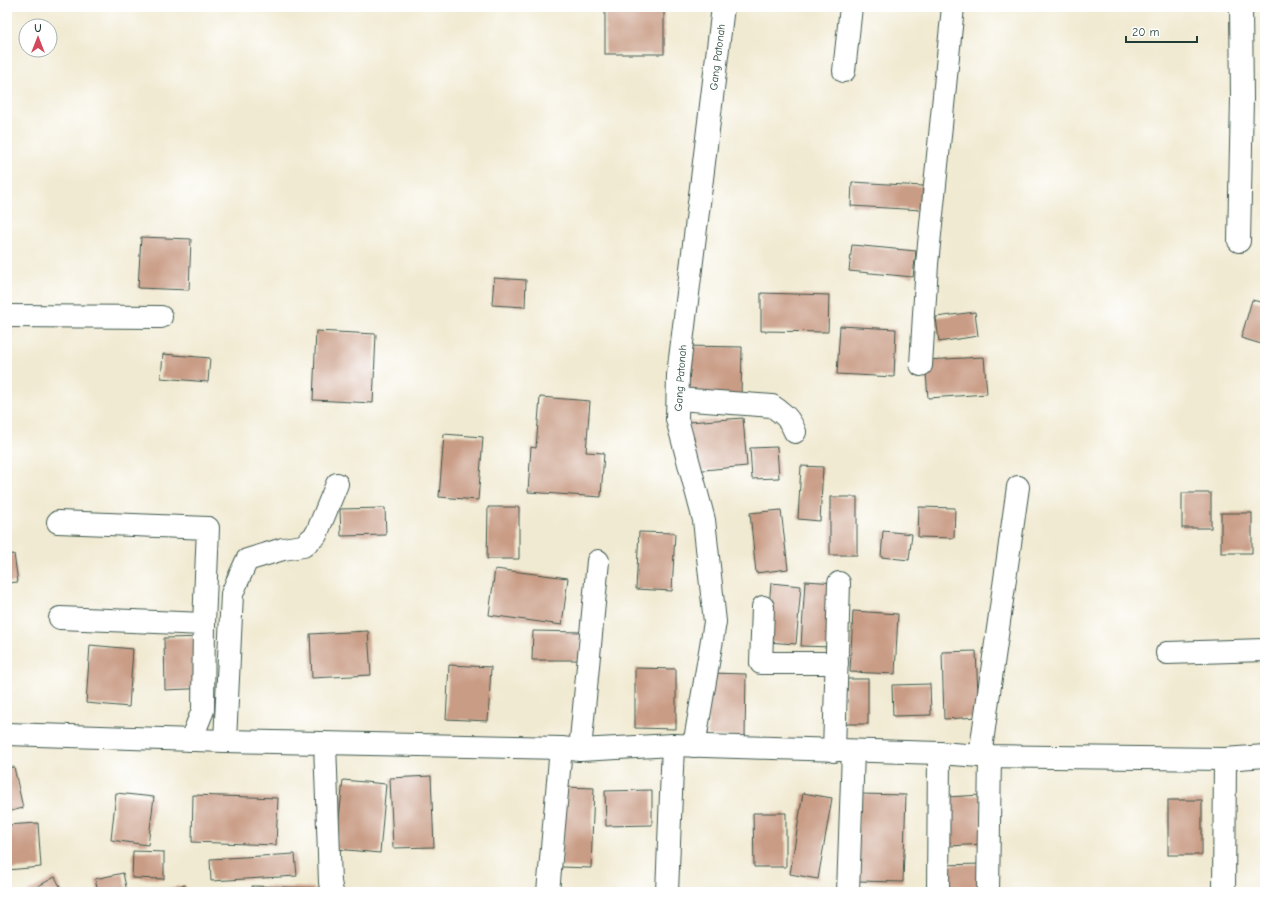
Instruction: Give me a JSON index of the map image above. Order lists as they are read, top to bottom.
{
  "streets": {
    "street": ["Gang Patonah"]
  },
  "scale_bar": "20 m",
  "north": "top"
}
